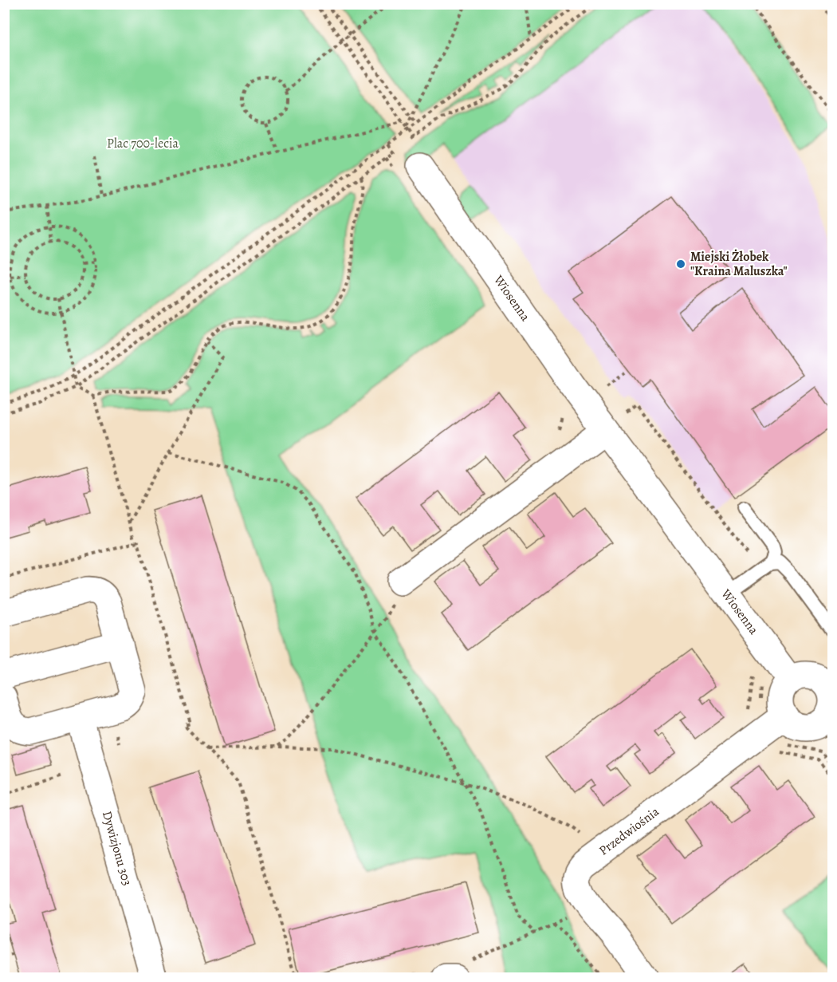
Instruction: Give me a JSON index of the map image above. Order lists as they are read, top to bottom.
{
  "streets": {
    "street": ["Wiosenna", "Przedwiośnia", "Dywizjonu 303"]
  },
  "parks": ["Plac 700-lecia"],
  "places": ["Miejski Żłobek \"Kraina Maluszka\""]
}
